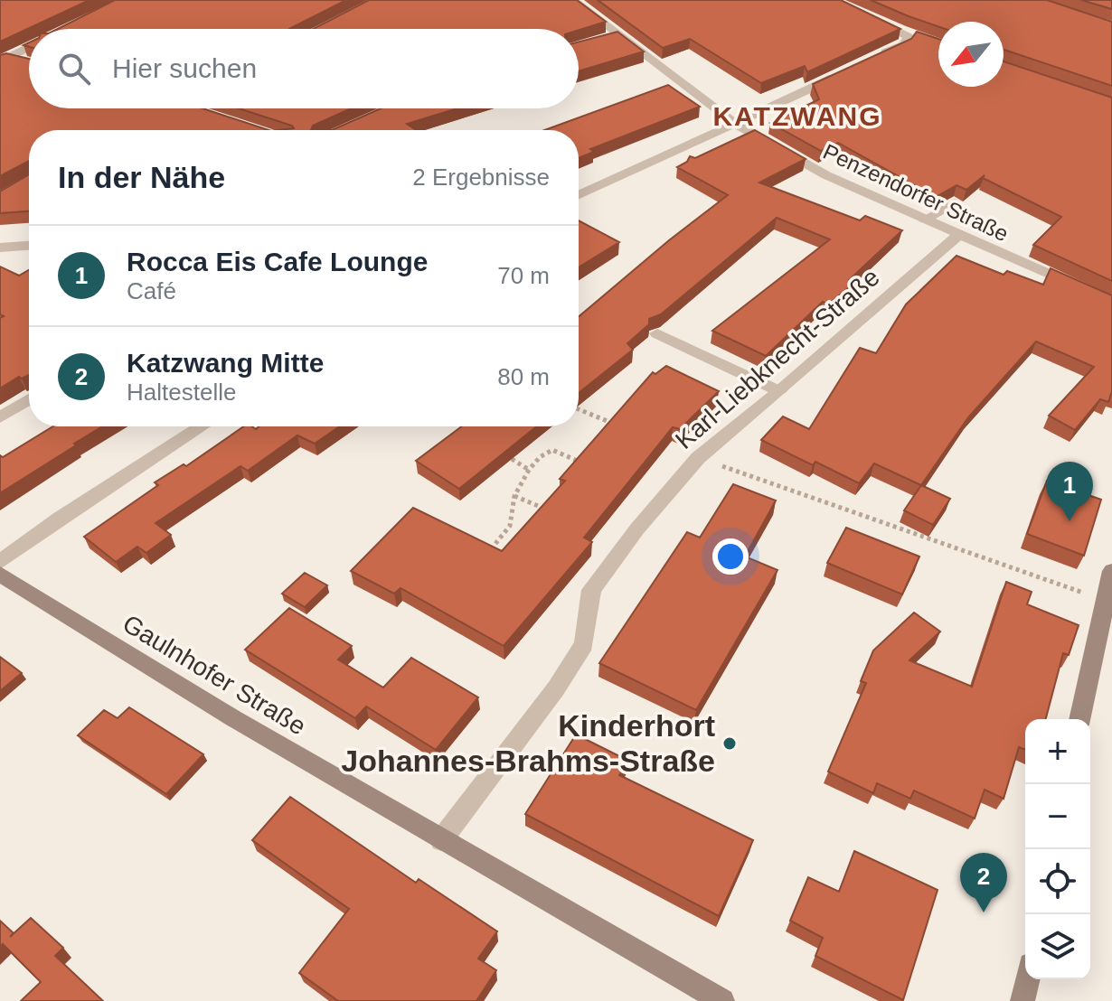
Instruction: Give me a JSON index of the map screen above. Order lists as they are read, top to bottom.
{
  "streets": {
    "main road": ["Gaulnhofer Straße"],
    "street": ["Penzendorfer Straße", "Karl-Liebknecht-Straße"]
  },
  "crossings": [
    ["Penzendorfer Straße", "Karl-Liebknecht-Straße"],
    ["Karl-Liebknecht-Straße", "Gaulnhofer Straße"]
  ],
  "districts": ["KATZWANG"],
  "places": ["Kinderhort Johannes-Brahms-Straße"],
  "north": "bottom left",
  "page": {
    "search": "Hier suchen",
    "heading": ["In der Nähe", "2 Ergebnisse"],
    "list": [
      {
        "mark": "1",
        "name": "Rocca Eis Cafe Lounge",
        "note": "Café",
        "value": "70 m"
      },
      {
        "mark": "2",
        "name": "Katzwang Mitte",
        "note": "Haltestelle",
        "value": "80 m"
      }
    ],
    "pins": ["1", "2"],
    "map_buttons": ["+", "−"]
  }
}
